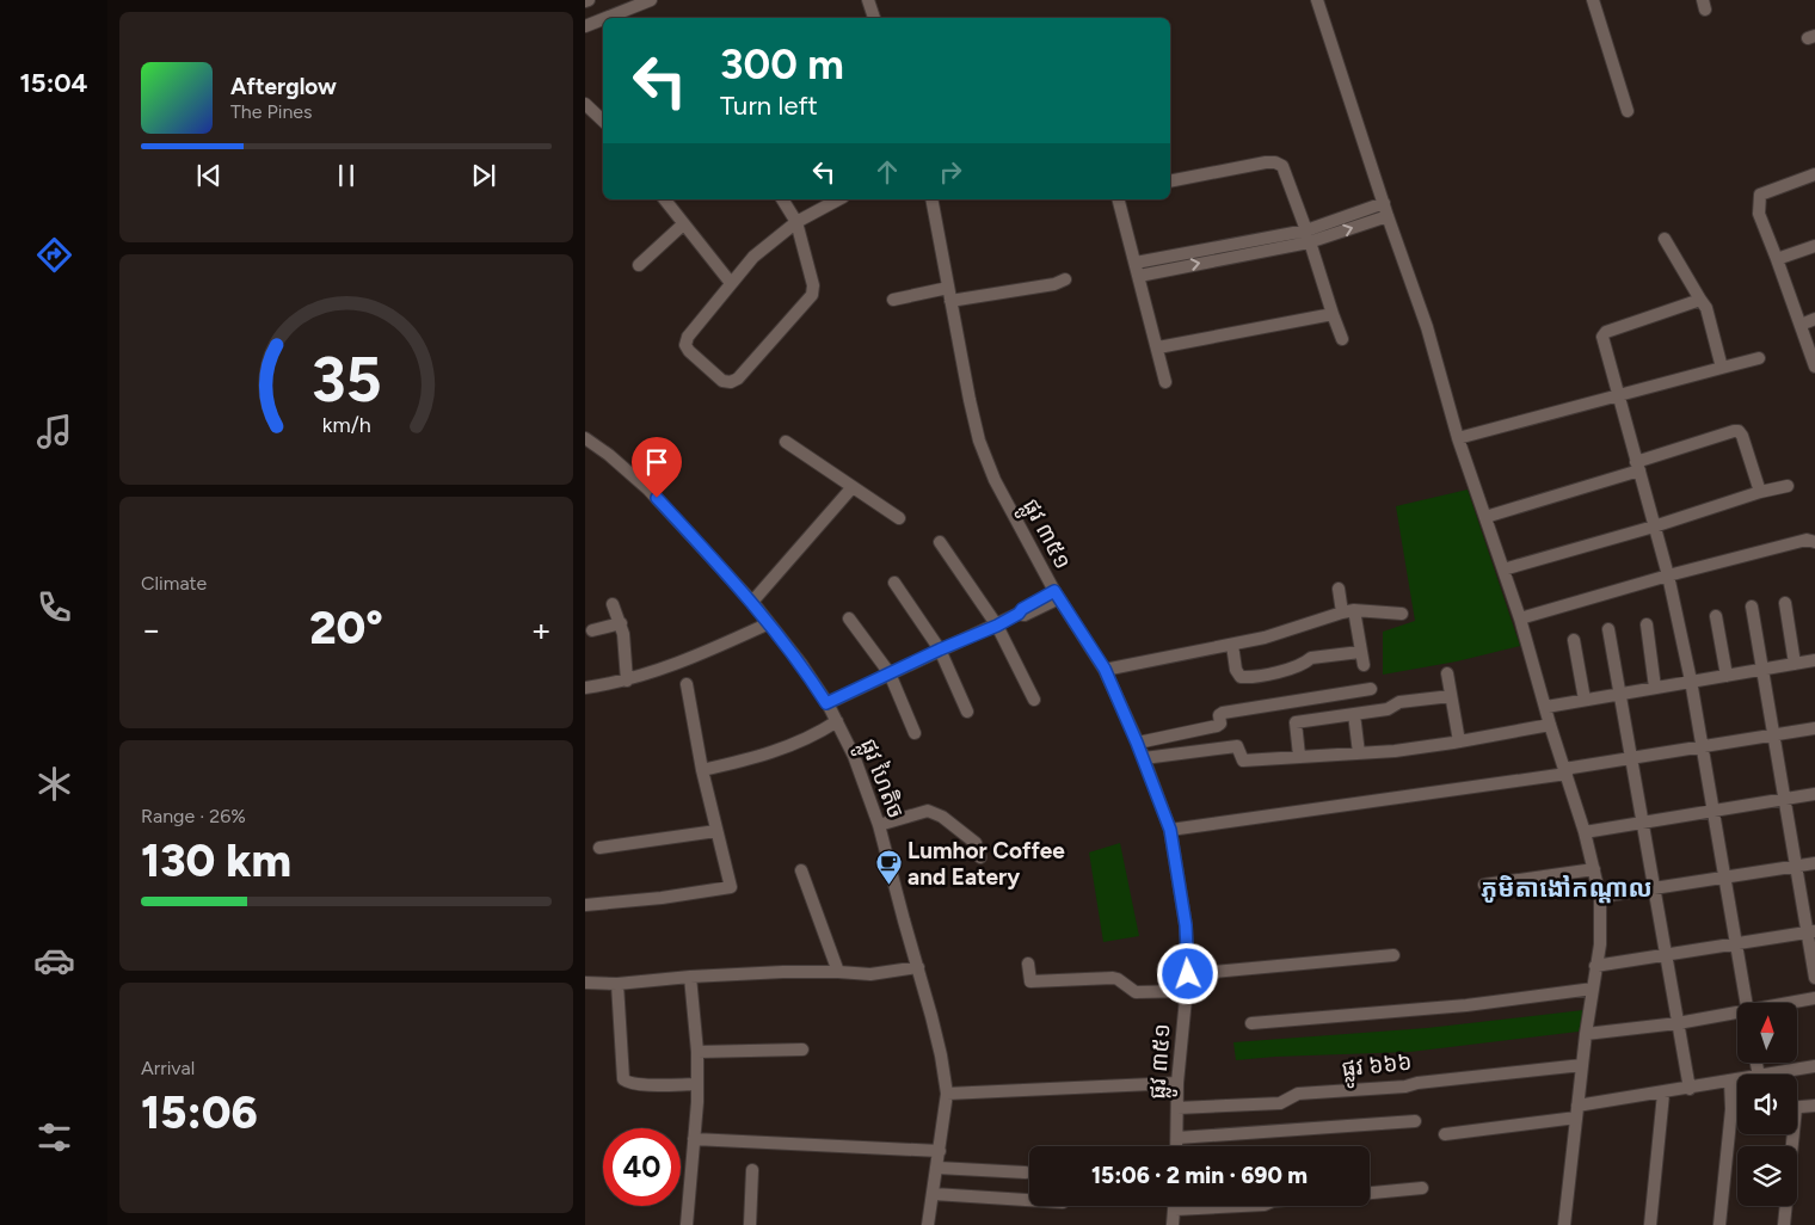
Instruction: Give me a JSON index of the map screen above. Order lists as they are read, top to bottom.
{
  "streets": {
    "street": ["ផ្លូវ ៣៥១", "ផ្លូវ ហៃតិច", "ផ្លូវ ៦៦៦"]
  },
  "crossings": [
    ["ផ្លូវ ៣៥១", "ផ្លូវ ៦៦៦"]
  ],
  "districts": ["ភូមិតាងៅកណ្តាល"],
  "places": {
    "cafe": ["Lumhor Coffee and Eatery"]
  },
  "north": "top",
  "page": {
    "tabs": "15:04",
    "turn": ["300 m", "Turn left"],
    "song": ["Afterglow", "The Pines"],
    "tile": [
      "Climate",
      ["Range · 26%", "130 km"],
      ["Arrival", "15:06"]
    ],
    "heat": ["−", "20°", "+"],
    "limit": "40",
    "trip": "15:06 · 2 min · 690 m",
    "gauge": ["35", "km/h"]
  }
}
